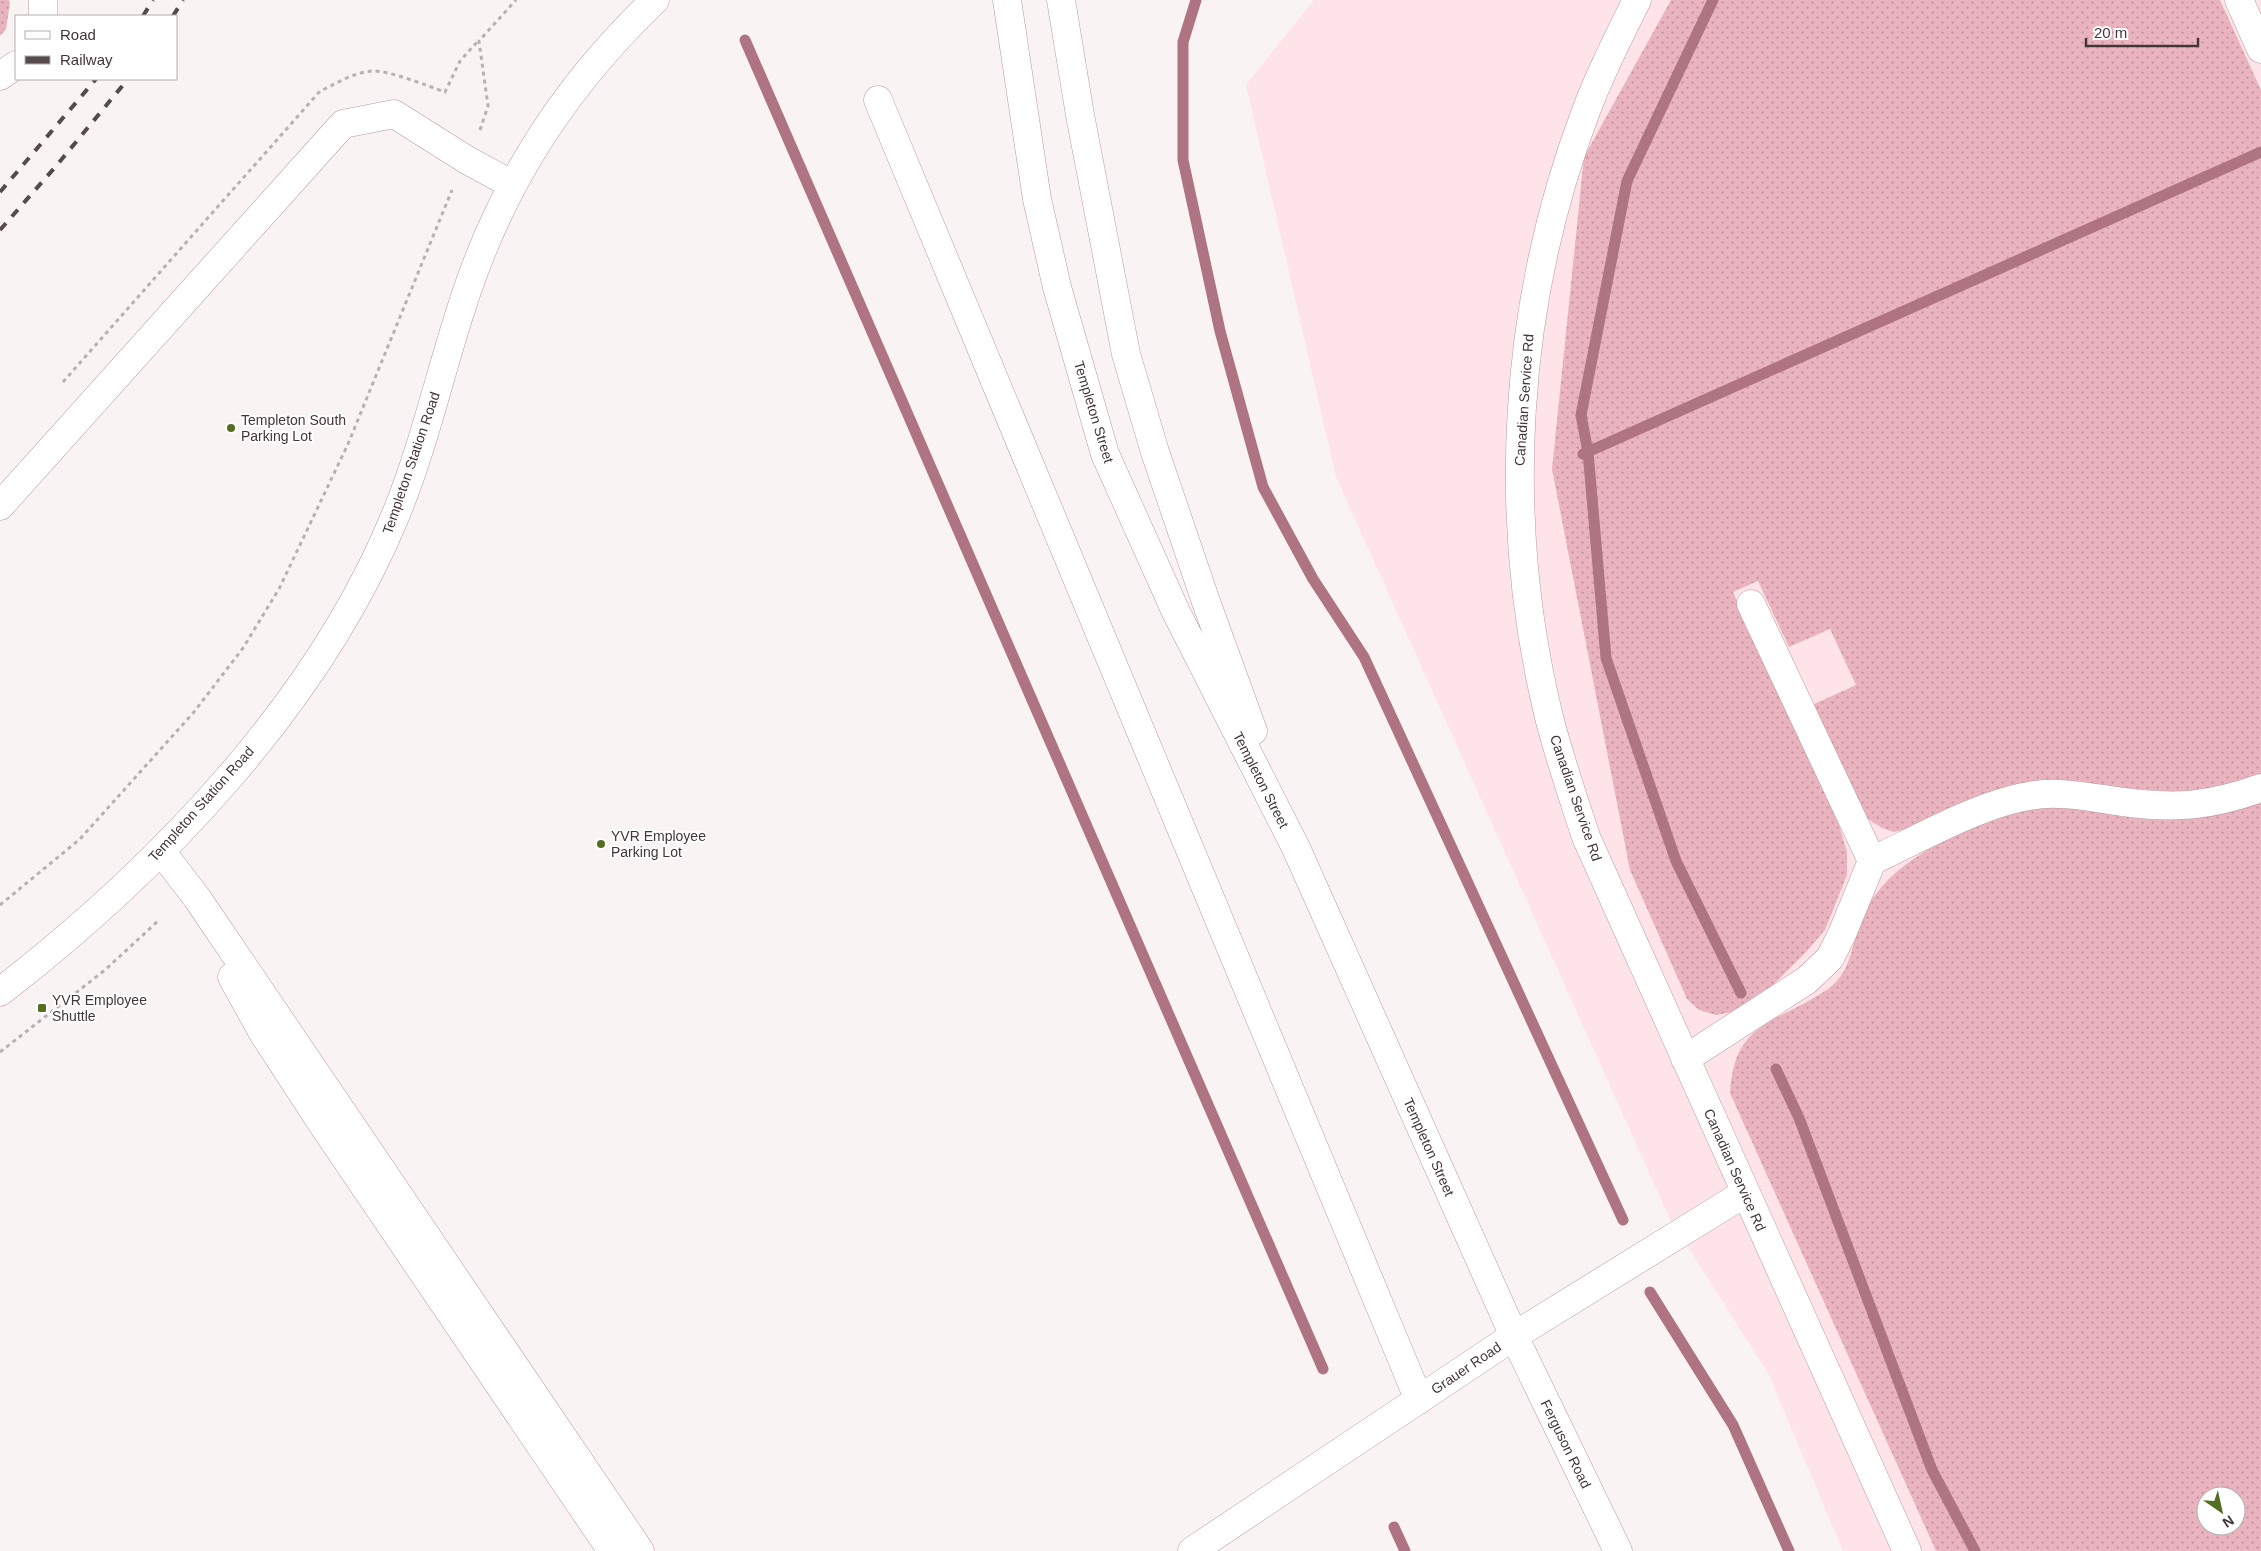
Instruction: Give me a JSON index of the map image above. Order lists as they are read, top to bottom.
{
  "streets": {
    "street": [
      "Canadian Service Rd",
      "Templeton Street",
      "Templeton Station Road",
      "Grauer Road",
      "Ferguson Road"
    ]
  },
  "crossings": [
    ["Canadian Service Rd", "Grauer Road"],
    ["Templeton Street", "Grauer Road"],
    ["Templeton Street", "Ferguson Road"],
    ["Grauer Road", "Ferguson Road"]
  ],
  "places": {
    "other": ["Templeton South Parking Lot", "YVR Employee Parking Lot"],
    "transit": ["YVR Employee Shuttle"]
  },
  "legend": ["Road", "Railway"],
  "scale_bar": "20 m",
  "north": "bottom right"
}
